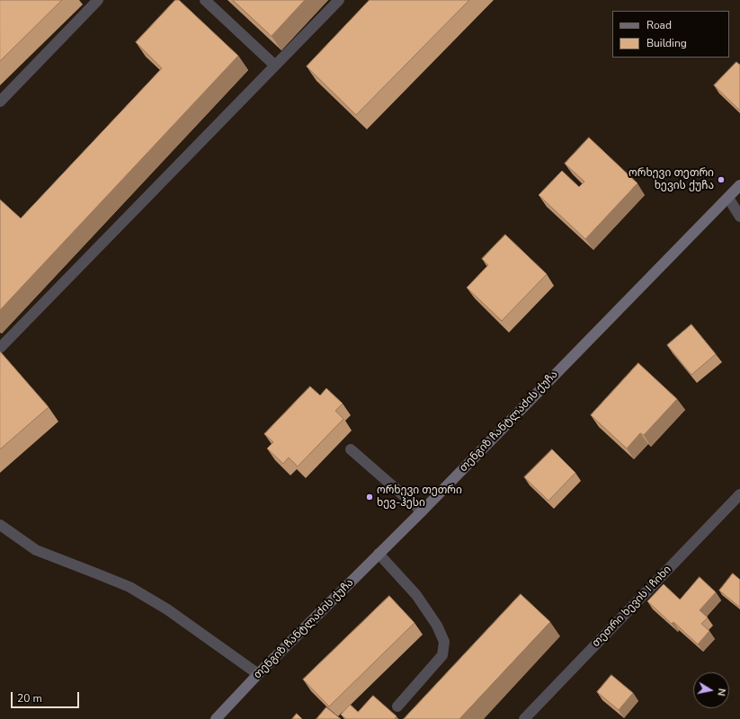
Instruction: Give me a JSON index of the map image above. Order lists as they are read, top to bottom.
{
  "streets": {
    "street": ["თენგიზ ჩანტლაძის ქუჩა", "თეთრი ხევის I ჩიხი"]
  },
  "places": ["ორხევი თეთრი ხევის ქუჩა", "ორხევი თეთრი ხევ-ჰესი"],
  "legend": ["Road", "Building"],
  "scale_bar": "20 m",
  "north": "right"
}
